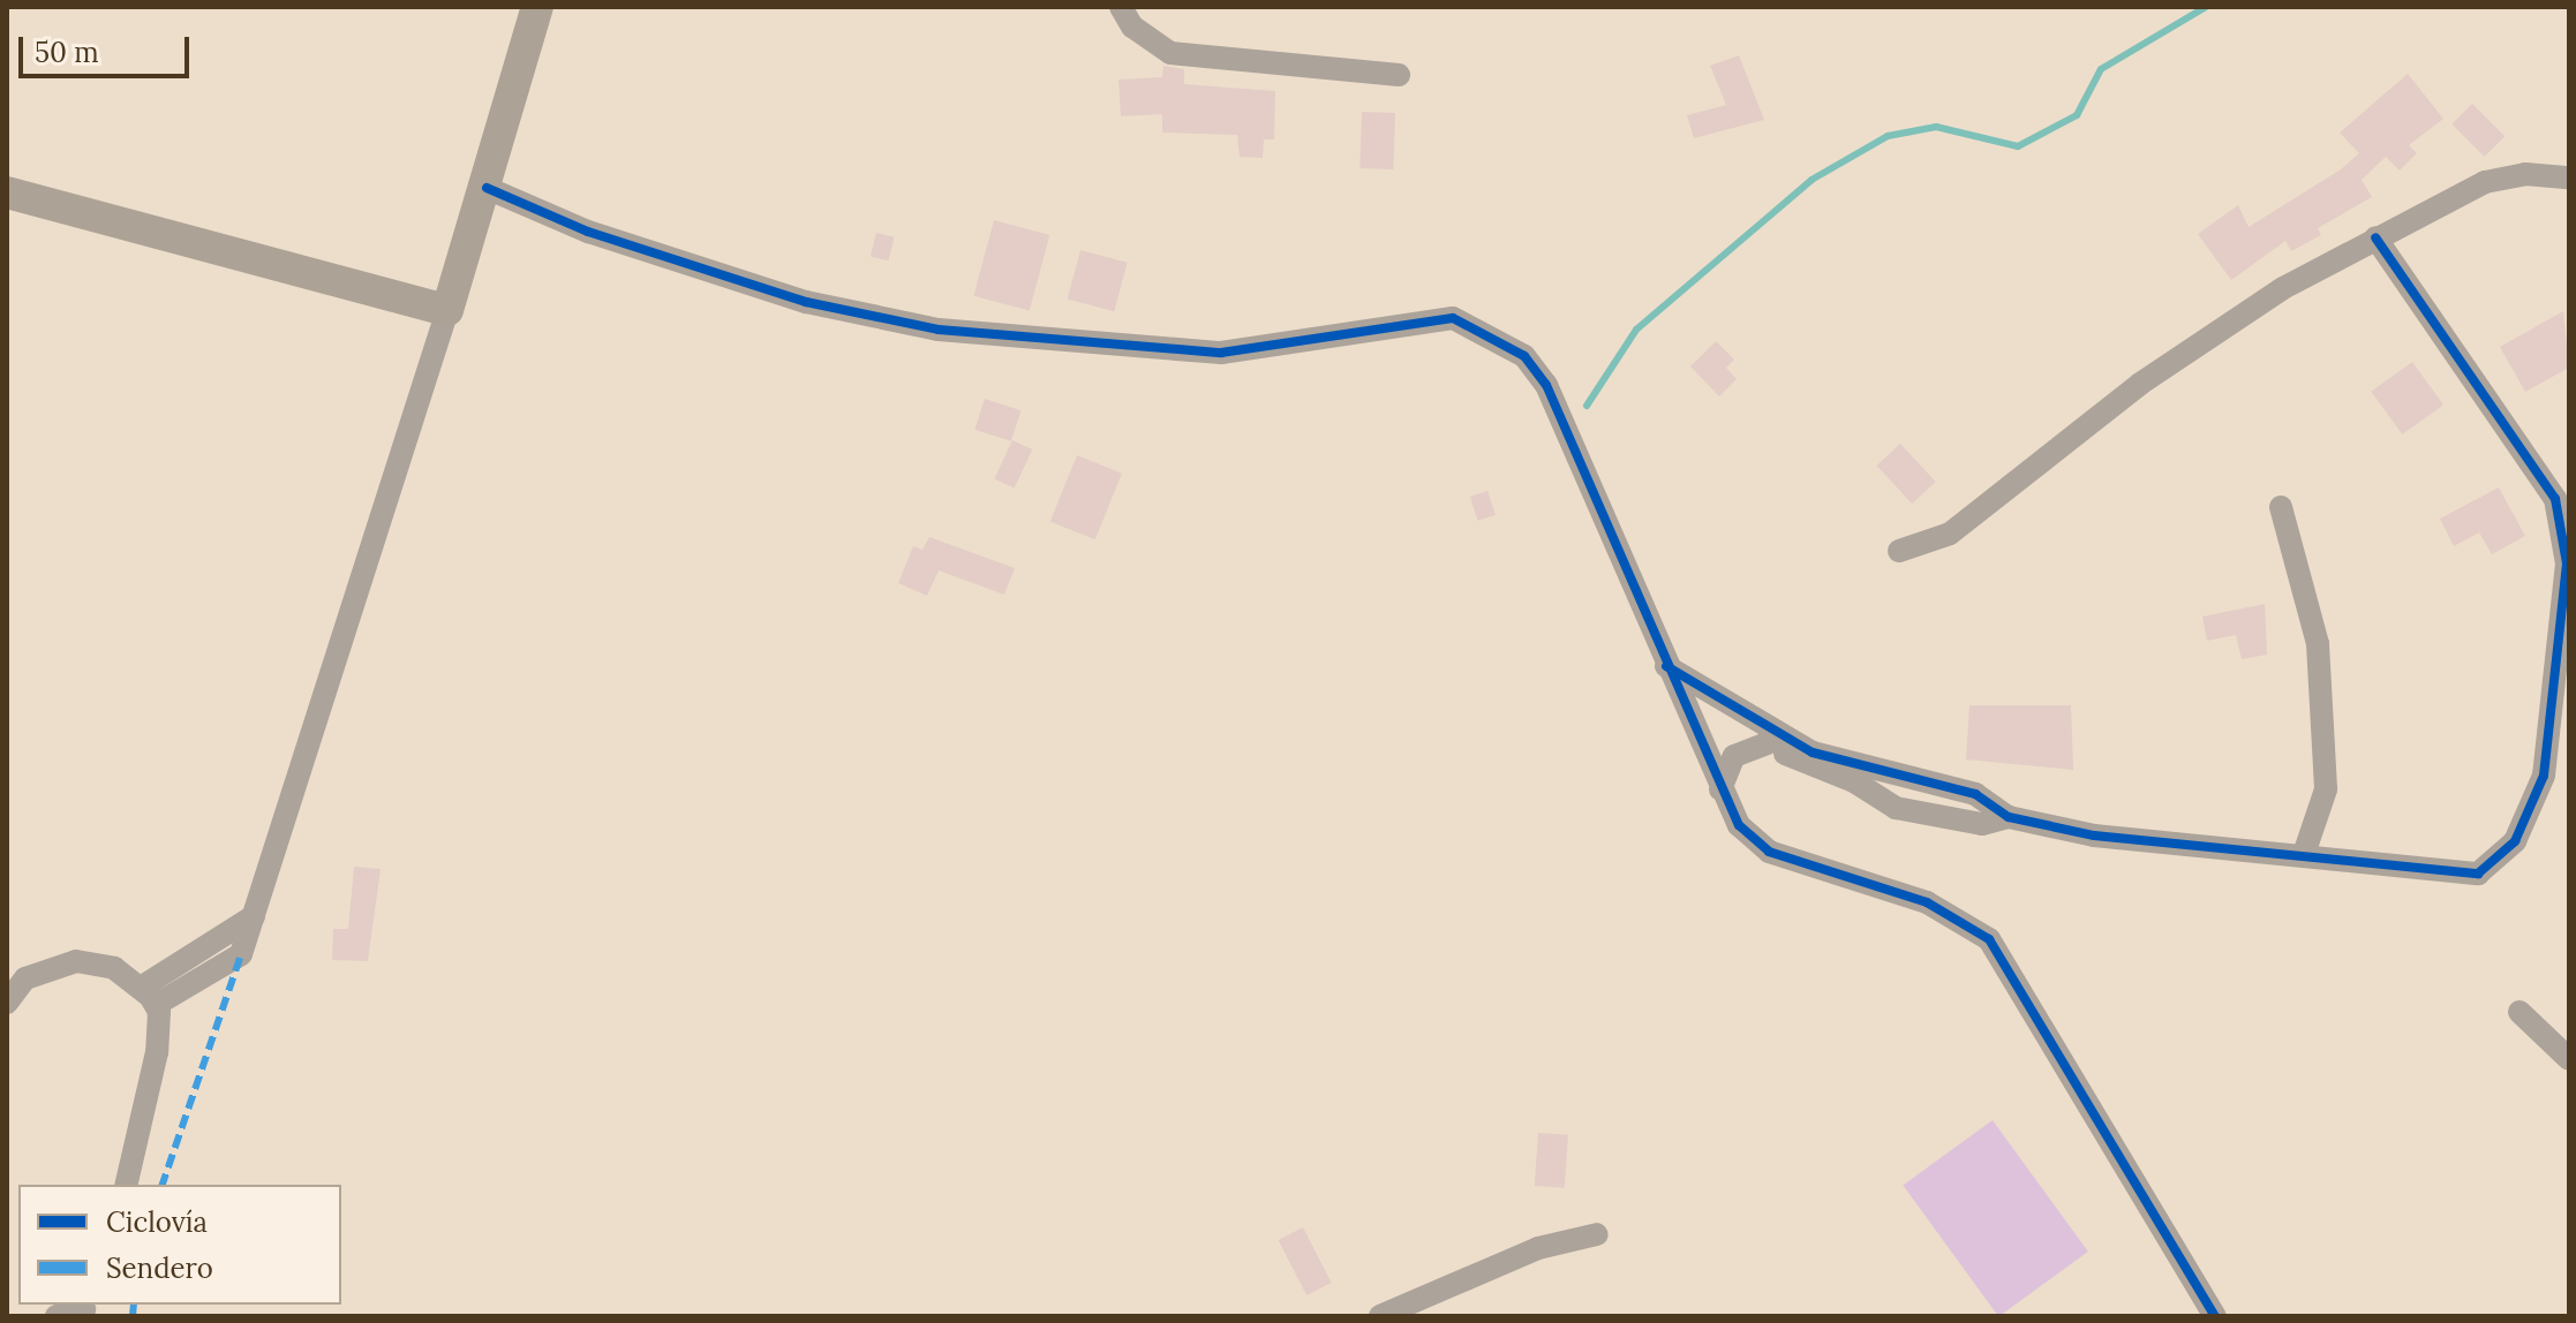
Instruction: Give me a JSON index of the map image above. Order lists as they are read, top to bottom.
{
  "legend": ["Ciclovía", "Sendero"],
  "scale_bar": "50 m"
}
